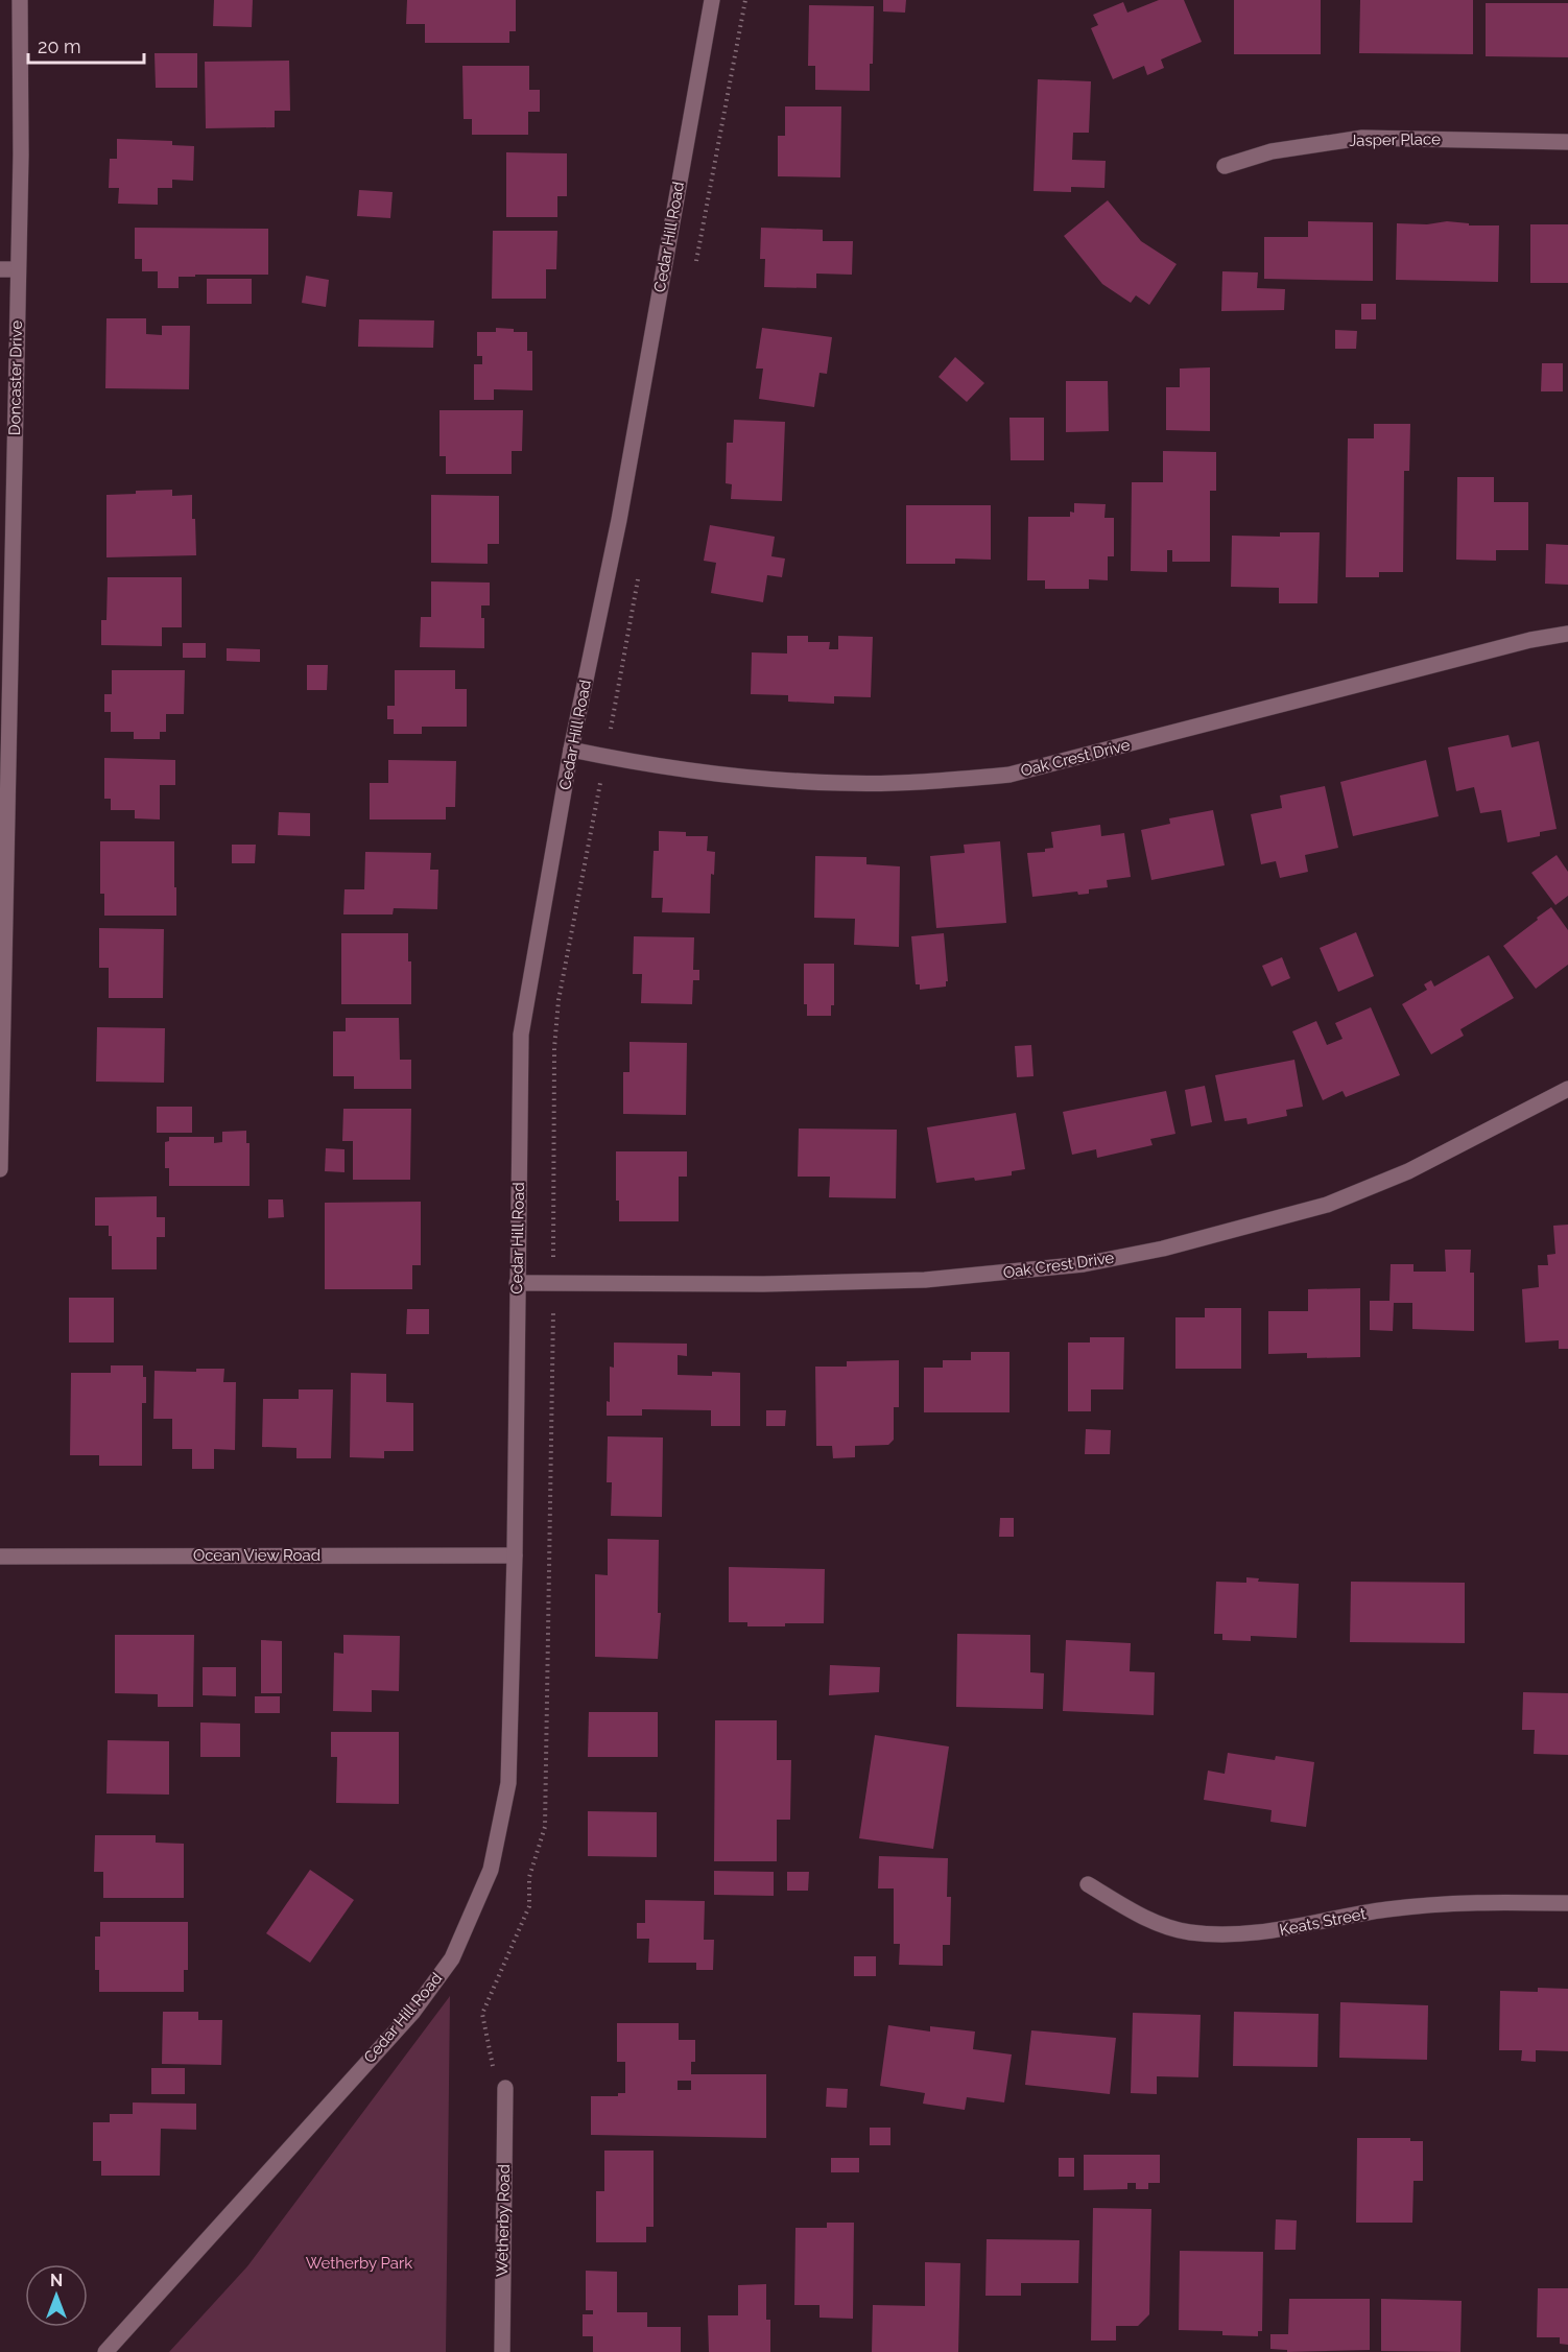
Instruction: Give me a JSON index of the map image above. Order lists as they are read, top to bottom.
{
  "streets": {
    "street": [
      "Jasper Place",
      "Cedar Hill Road",
      "Doncaster Drive",
      "Oak Crest Drive",
      "Ocean View Road",
      "Keats Street",
      "Wetherby Road"
    ]
  },
  "crossings": [
    ["Cedar Hill Road", "Oak Crest Drive"],
    ["Cedar Hill Road", "Ocean View Road"]
  ],
  "parks": ["Wetherby Park"],
  "scale_bar": "20 m",
  "north": "top"
}
